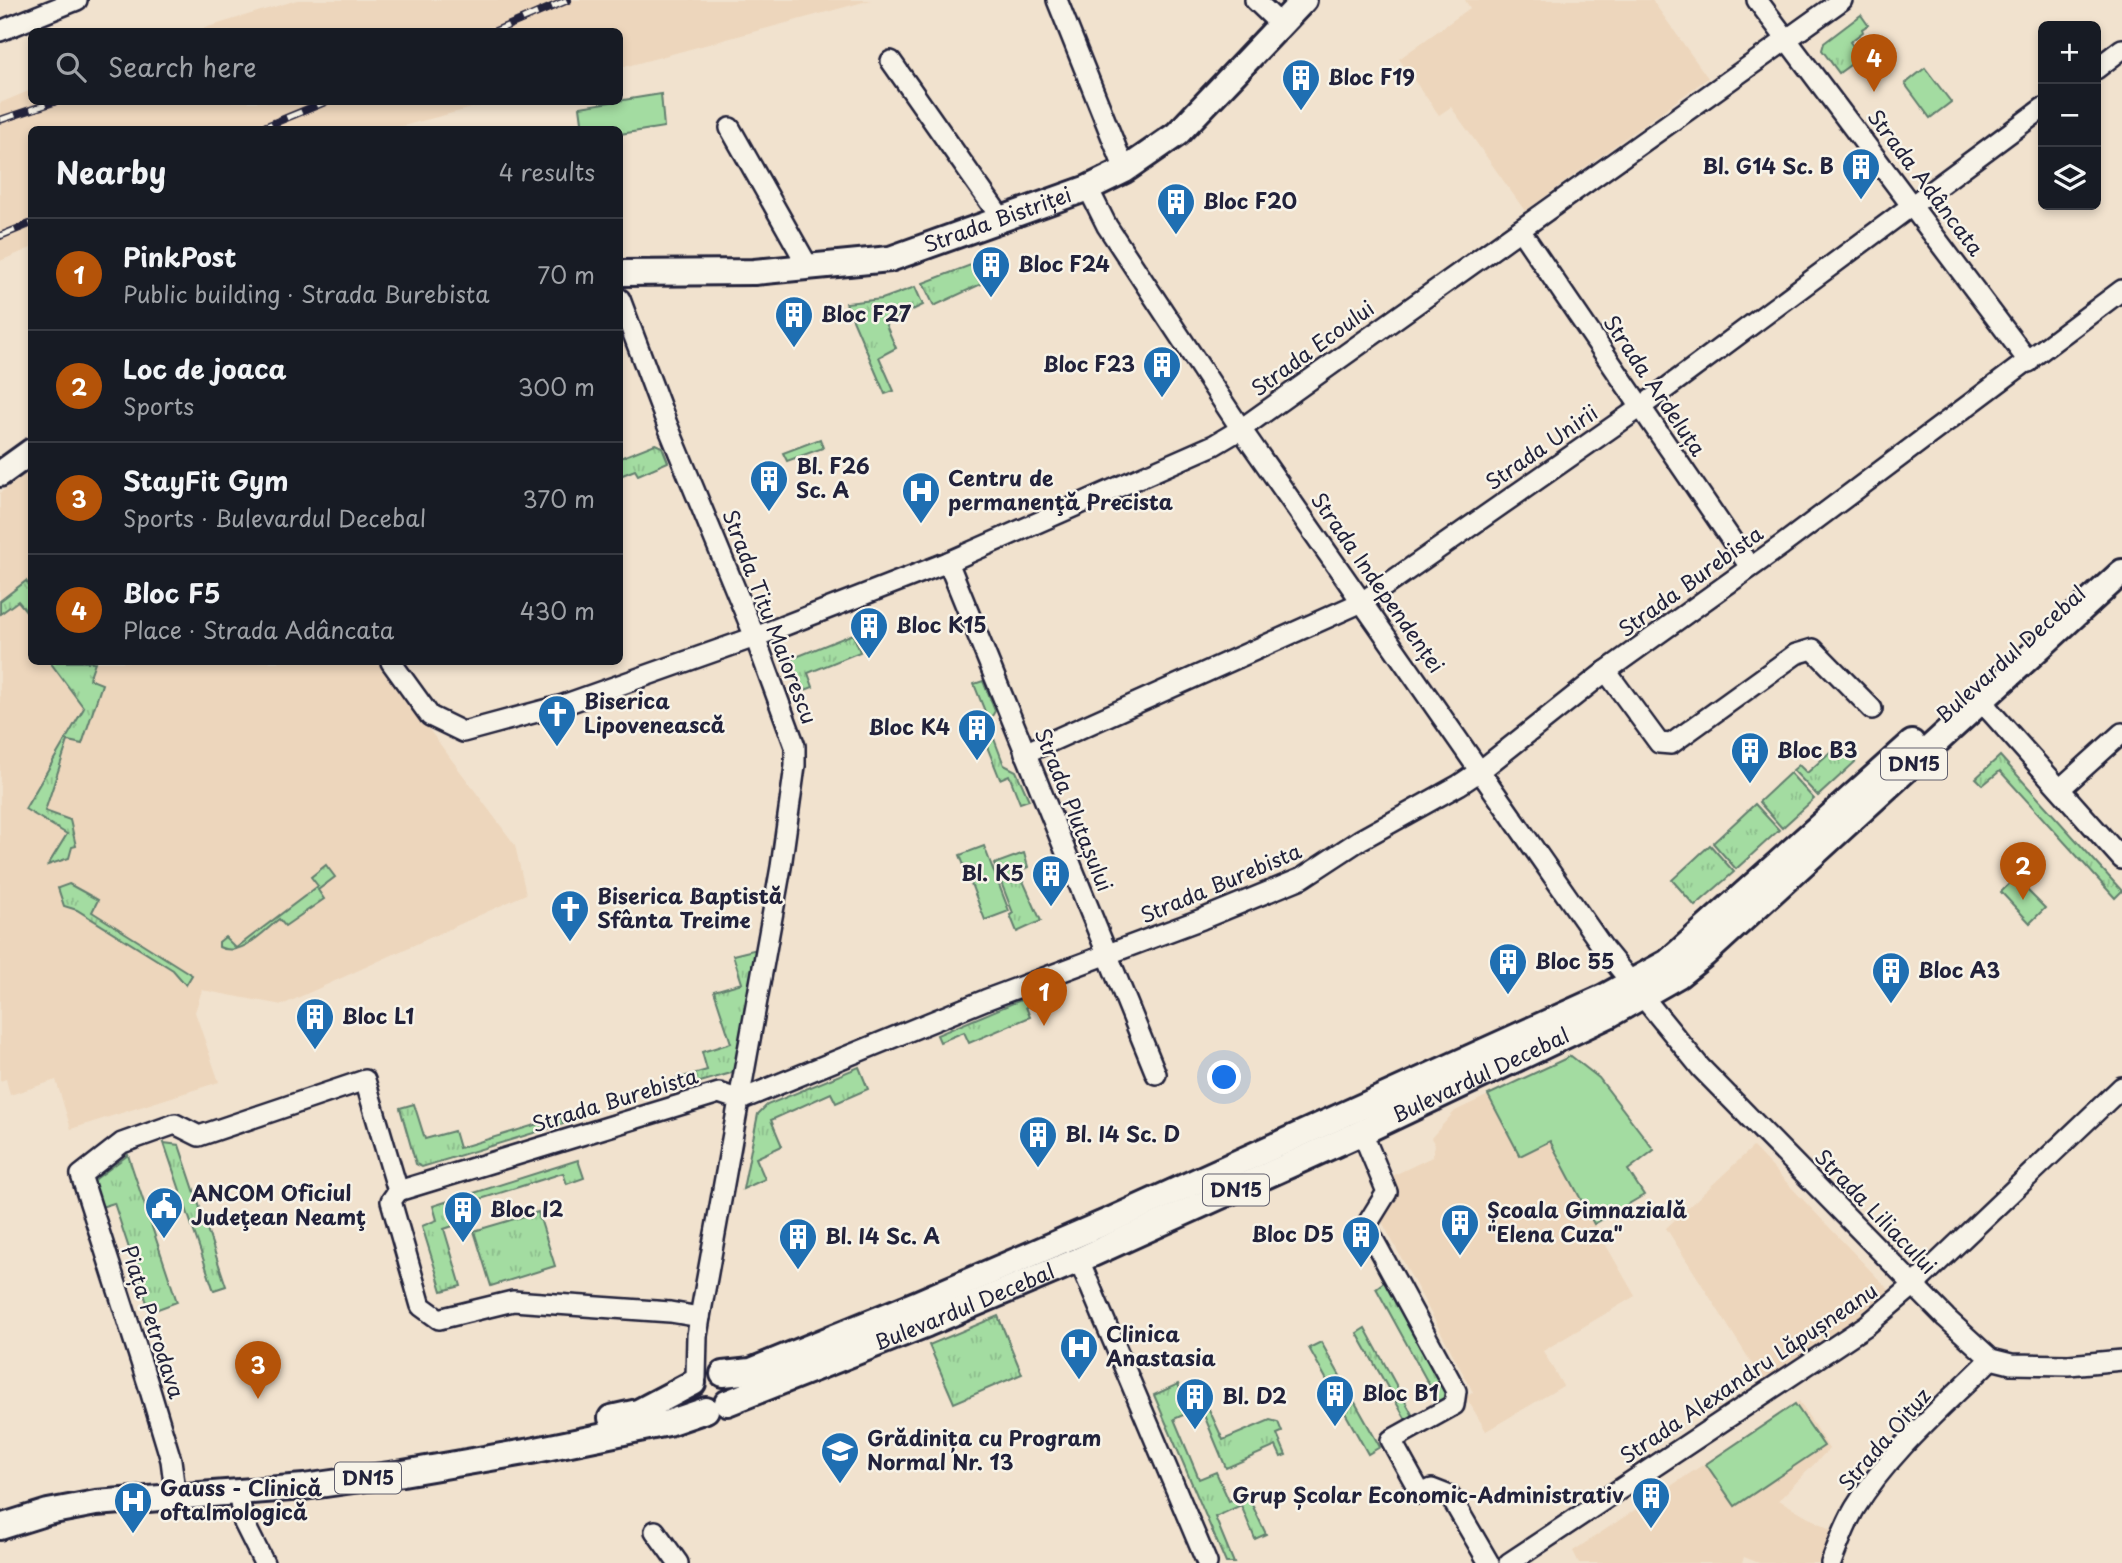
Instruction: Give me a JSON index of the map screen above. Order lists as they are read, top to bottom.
{
  "streets": {
    "main road": ["Strada Bistriței", "Bulevardul Decebal", "DN15"],
    "street": [
      "Strada Adâncata",
      "Strada Ecoului",
      "Strada Ardeluța",
      "Strada Unirii",
      "Strada Burebista",
      "Strada Independenței",
      "Strada Titu Maiorescu",
      "Strada Plutașului",
      "Strada Liliacului",
      "Piața Petrodava",
      "Strada Alexandru Lăpușneanu",
      "Strada Oituz"
    ]
  },
  "crossings": [
    ["Strada Adâncata", "Strada Ecoului"],
    ["Strada Adâncata", "Strada Unirii"],
    ["Strada Adâncata", "Strada Burebista"],
    ["Strada Bistriței", "Strada Independenței"],
    ["Strada Ecoului", "Strada Ardeluța"],
    ["Strada Ecoului", "Strada Independenței"],
    ["Strada Ecoului", "Strada Titu Maiorescu"],
    ["Strada Ecoului", "Strada Plutașului"],
    ["Strada Ardeluța", "Strada Unirii"],
    ["Strada Ardeluța", "Strada Burebista"],
    ["Strada Unirii", "Strada Independenței"],
    ["Strada Unirii", "Strada Plutașului"],
    ["Strada Burebista", "Strada Independenței"],
    ["Strada Burebista", "Strada Titu Maiorescu"],
    ["Strada Burebista", "Strada Plutașului"],
    ["Strada Burebista", "Piața Petrodava"],
    ["Strada Independenței", "Bulevardul Decebal"],
    ["Strada Independenței", "Strada Liliacului"],
    ["Strada Titu Maiorescu", "Bulevardul Decebal"],
    ["Bulevardul Decebal", "Strada Liliacului"],
    ["Bulevardul Decebal", "Piața Petrodava"],
    ["Strada Liliacului", "Strada Alexandru Lăpușneanu"],
    ["Strada Liliacului", "Strada Oituz"]
  ],
  "places": {
    "building": [
      "Bloc F19",
      "Bl. G14 Sc. B",
      "Bloc F20",
      "Bloc F24",
      "Bloc F27",
      "Bloc F23",
      "Bl. F26 Sc. A",
      "Bloc K15",
      "Bloc K4",
      "Bloc B3",
      "Bl. K5",
      "Bloc 55",
      "Bloc A3",
      "Bloc L1",
      "Bl. I4 Sc. D",
      "Bloc I2",
      "Școala Gimnazială \"Elena Cuza\"",
      "Bloc D5",
      "Bl. I4 Sc. A",
      "Bloc B1",
      "Bl. D2",
      "Grup Școlar Economic-Administrativ"
    ],
    "hospital": ["Centru de permanenţă Precista", "Clinica Anastasia", "Gauss - Clinică oftalmologică"],
    "church": ["Biserica Lipovenească", "Biserica Baptistă Sfânta Treime"],
    "public building": ["ANCOM Oficiul Judeţean Neamţ"],
    "school or university": ["Grădinița cu Program Normal Nr. 13"]
  },
  "page": {
    "map_buttons": ["+", "−"],
    "search": "Search here",
    "pins": [
      "4",
      "2",
      "1",
      "3"
    ],
    "heading": ["Nearby", "4 results"],
    "list": [
      {
        "mark": "1",
        "name": "PinkPost",
        "note": "Public building · Strada Burebista",
        "value": "70 m"
      },
      {
        "mark": "2",
        "name": "Loc de joaca",
        "note": "Sports",
        "value": "300 m"
      },
      {
        "mark": "3",
        "name": "StayFit Gym",
        "note": "Sports · Bulevardul Decebal",
        "value": "370 m"
      },
      {
        "mark": "4",
        "name": "Bloc F5",
        "note": "Place · Strada Adâncata",
        "value": "430 m"
      }
    ]
  }
}
